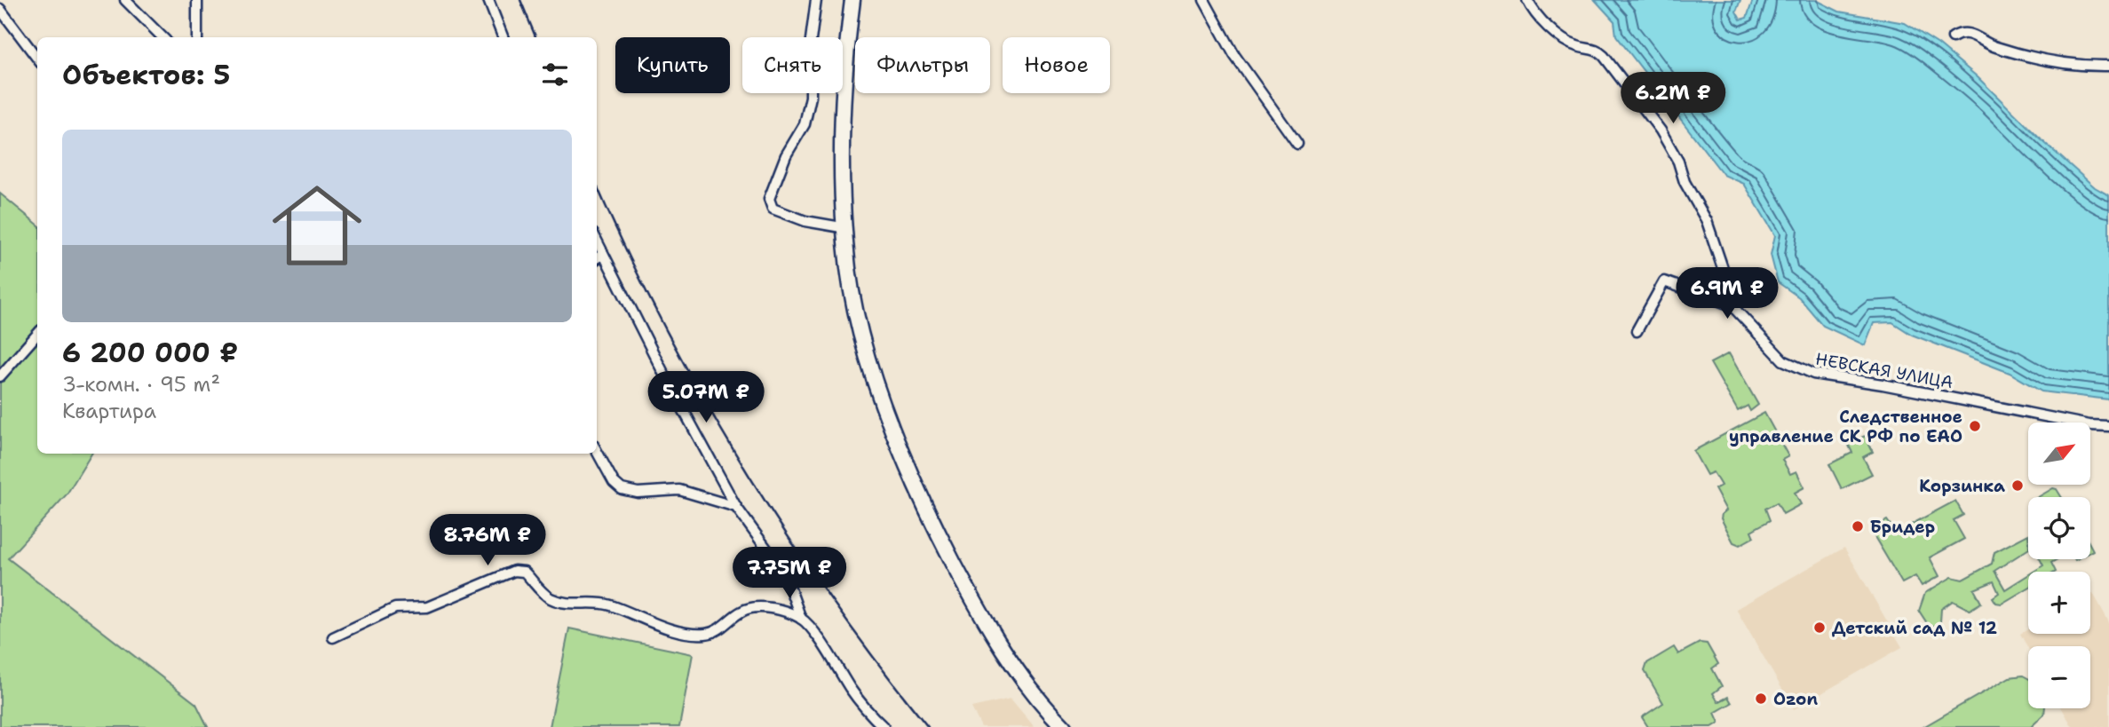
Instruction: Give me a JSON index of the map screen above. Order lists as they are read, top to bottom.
{
  "streets": {
    "street": ["НЕВСКАЯ УЛИЦА"]
  },
  "places": [
    "Следственное управление СК РФ по ЕАО",
    "Корзинка",
    "Бридер",
    "Детский сад № 12",
    "Ozon"
  ],
  "north": "top right",
  "page": {
    "chip": [
      "Купить",
      "Снять",
      "Фильтры",
      "Новое"
    ],
    "heading": "Объектов: 5",
    "price": [
      "6.2M ₽",
      "6.9M ₽",
      "5.07M ₽",
      "8.76M ₽",
      "7.75M ₽"
    ],
    "list": [
      {
        "name": "6 200 000 ₽",
        "note": "3-комн. · 95 m² · Квартира"
      }
    ],
    "map_buttons": ["+", "−"]
  }
}
